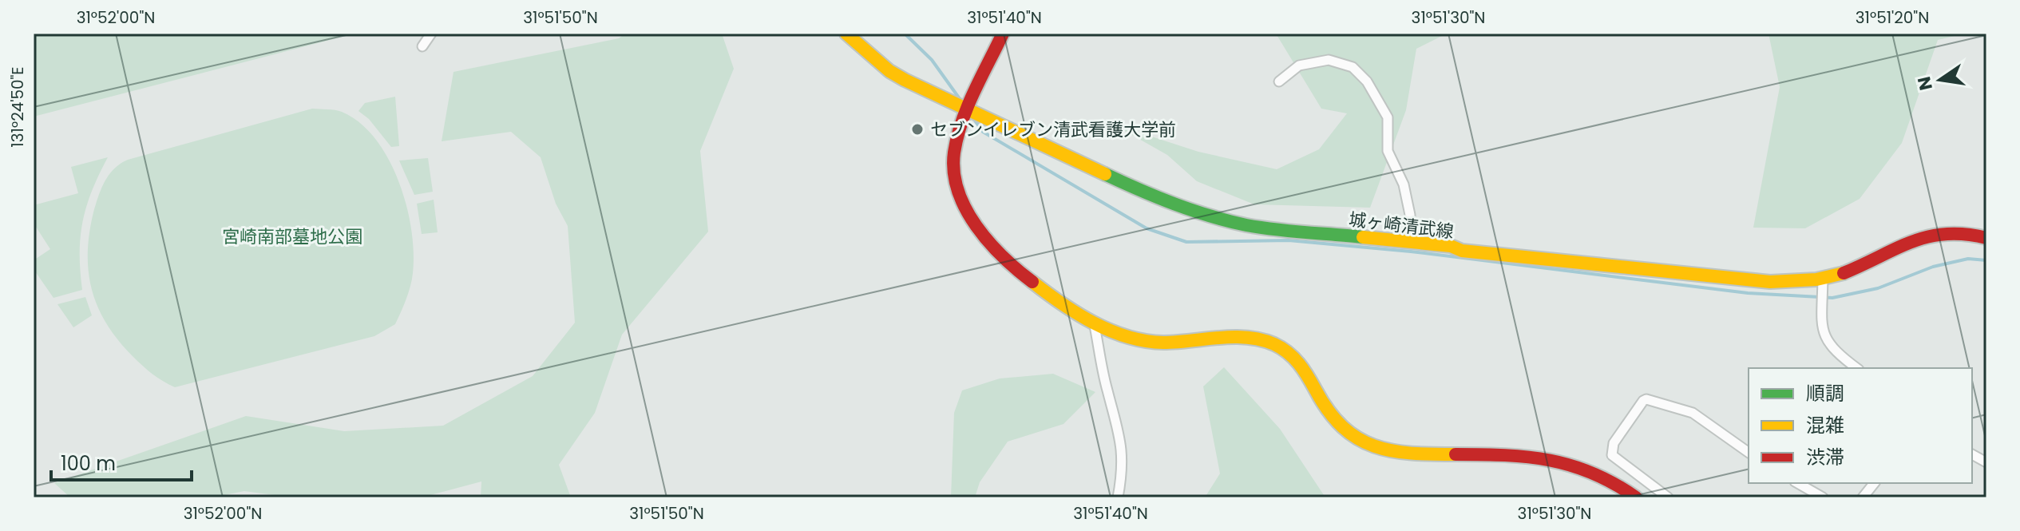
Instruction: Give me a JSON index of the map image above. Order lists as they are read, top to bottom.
{
  "streets": {
    "main road": ["城ヶ崎清武線"]
  },
  "parks": ["宮崎南部墓地公園"],
  "places": ["セブンイレブン清武看護大学前"],
  "legend": ["順調", "混雑", "渋滞"],
  "scale_bar": "100 m",
  "north": "left",
  "coordinates": [
    "31°52'00\"N",
    "31°51'50\"N",
    "31°51'40\"N",
    "31°51'30\"N",
    "31°51'20\"N",
    "131°24'50\"E"
  ]
}
